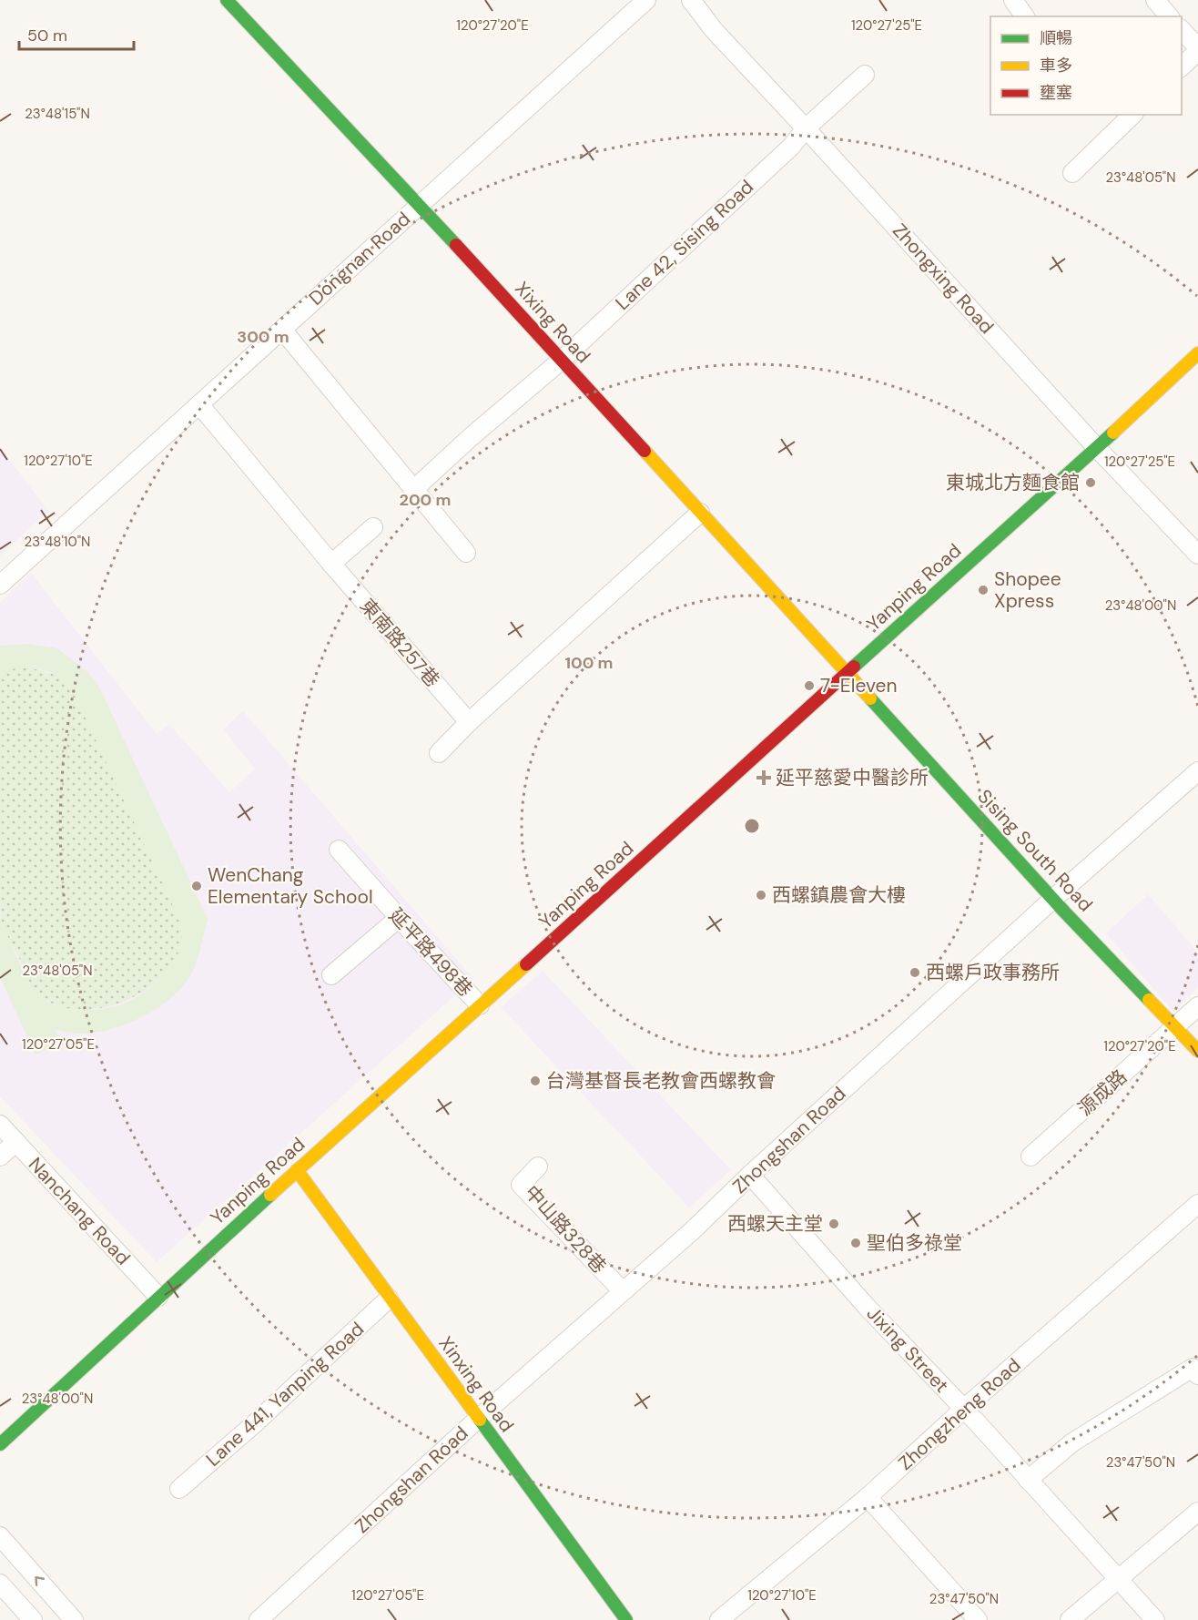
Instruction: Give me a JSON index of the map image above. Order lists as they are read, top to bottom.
{
  "streets": {
    "street": [
      "Lane 42, Sising Road",
      "Dongnan Road",
      "Zhongxing Road",
      "Xixing Road",
      "Yanping Road",
      "東南路257巷",
      "Sising South Road",
      "延平路498巷",
      "源成路",
      "Zhongshan Road",
      "Nanchang Road",
      "中山路328巷",
      "Jixing Street",
      "Xinxing Road",
      "Lane 441, Yanping Road",
      "Zhongzheng Road"
    ]
  },
  "crossings": [
    ["Lane 42, Sising Road", "Zhongxing Road"],
    ["Lane 42, Sising Road", "Xixing Road"],
    ["Dongnan Road", "Xixing Road"],
    ["Dongnan Road", "東南路257巷"],
    ["Zhongxing Road", "Yanping Road"],
    ["Xixing Road", "Yanping Road"],
    ["Xixing Road", "Sising South Road"],
    ["Yanping Road", "Sising South Road"],
    ["Yanping Road", "延平路498巷"],
    ["Yanping Road", "Nanchang Road"],
    ["Yanping Road", "Xinxing Road"],
    ["Sising South Road", "源成路"],
    ["Sising South Road", "Zhongshan Road"],
    ["Zhongshan Road", "中山路328巷"],
    ["Zhongshan Road", "Jixing Street"],
    ["Zhongshan Road", "Xinxing Road"],
    ["Jixing Street", "Zhongzheng Road"],
    ["Xinxing Road", "Lane 441, Yanping Road"]
  ],
  "places": {
    "other": [
      "東城北方麵食館",
      "Shopee Xpress",
      "7-Eleven",
      "WenChang Elementary School",
      "西螺鎮農會大樓",
      "西螺戶政事務所",
      "台灣基督長老教會西螺教會",
      "西螺天主堂",
      "聖伯多祿堂"
    ],
    "health": ["延平慈愛中醫診所"]
  },
  "legend": ["順暢", "車多", "壅塞"],
  "scale_bar": "50 m",
  "coordinates": [
    "120°27'20\"E",
    "120°27'25\"E",
    "23°48'15\"N",
    "23°48'05\"N",
    "120°27'10\"E",
    "23°48'10\"N",
    "23°48'00\"N",
    "120°27'05\"E",
    "23°47'50\"N"
  ],
  "rings": ["300 m", "200 m", "100 m"]
}
